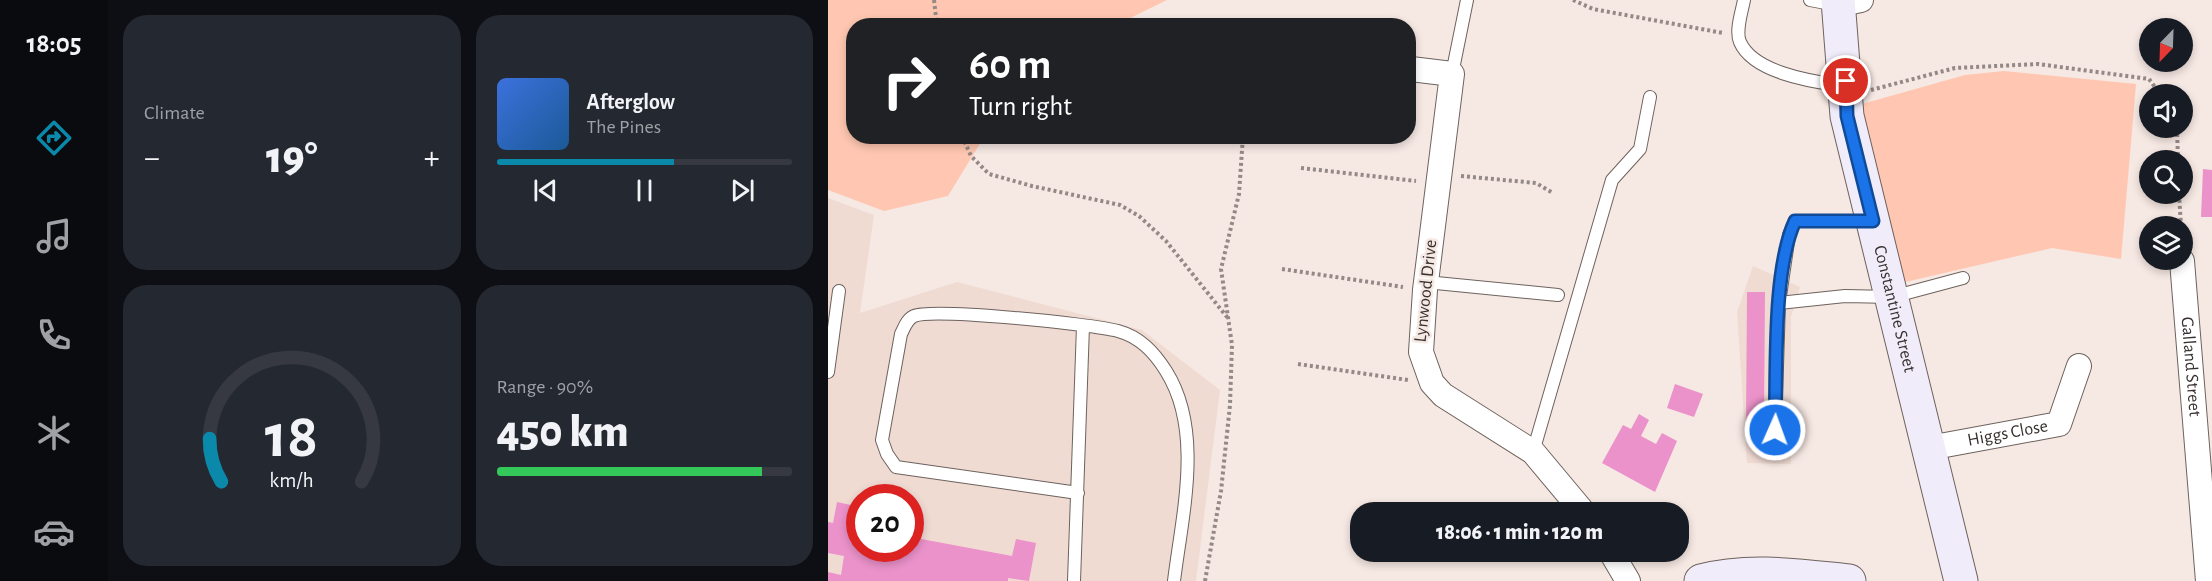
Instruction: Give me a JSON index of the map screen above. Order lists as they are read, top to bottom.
{
  "streets": {
    "street": [
      "Lynwood Drive",
      "Constantine Street",
      "Galland Street",
      "Higgs Close"
    ]
  },
  "crossings": [
    ["Constantine Street", "Higgs Close"]
  ],
  "north": "bottom left",
  "page": {
    "tabs": "18:05",
    "tile": [
      "Climate",
      ["Range · 90%", "450 km"]
    ],
    "turn": ["60 m", "Turn right"],
    "song": ["Afterglow", "The Pines"],
    "heat": ["−", "19°", "+"],
    "limit": "20",
    "trip": "18:06 · 1 min · 120 m",
    "gauge": ["18", "km/h"]
  }
}
